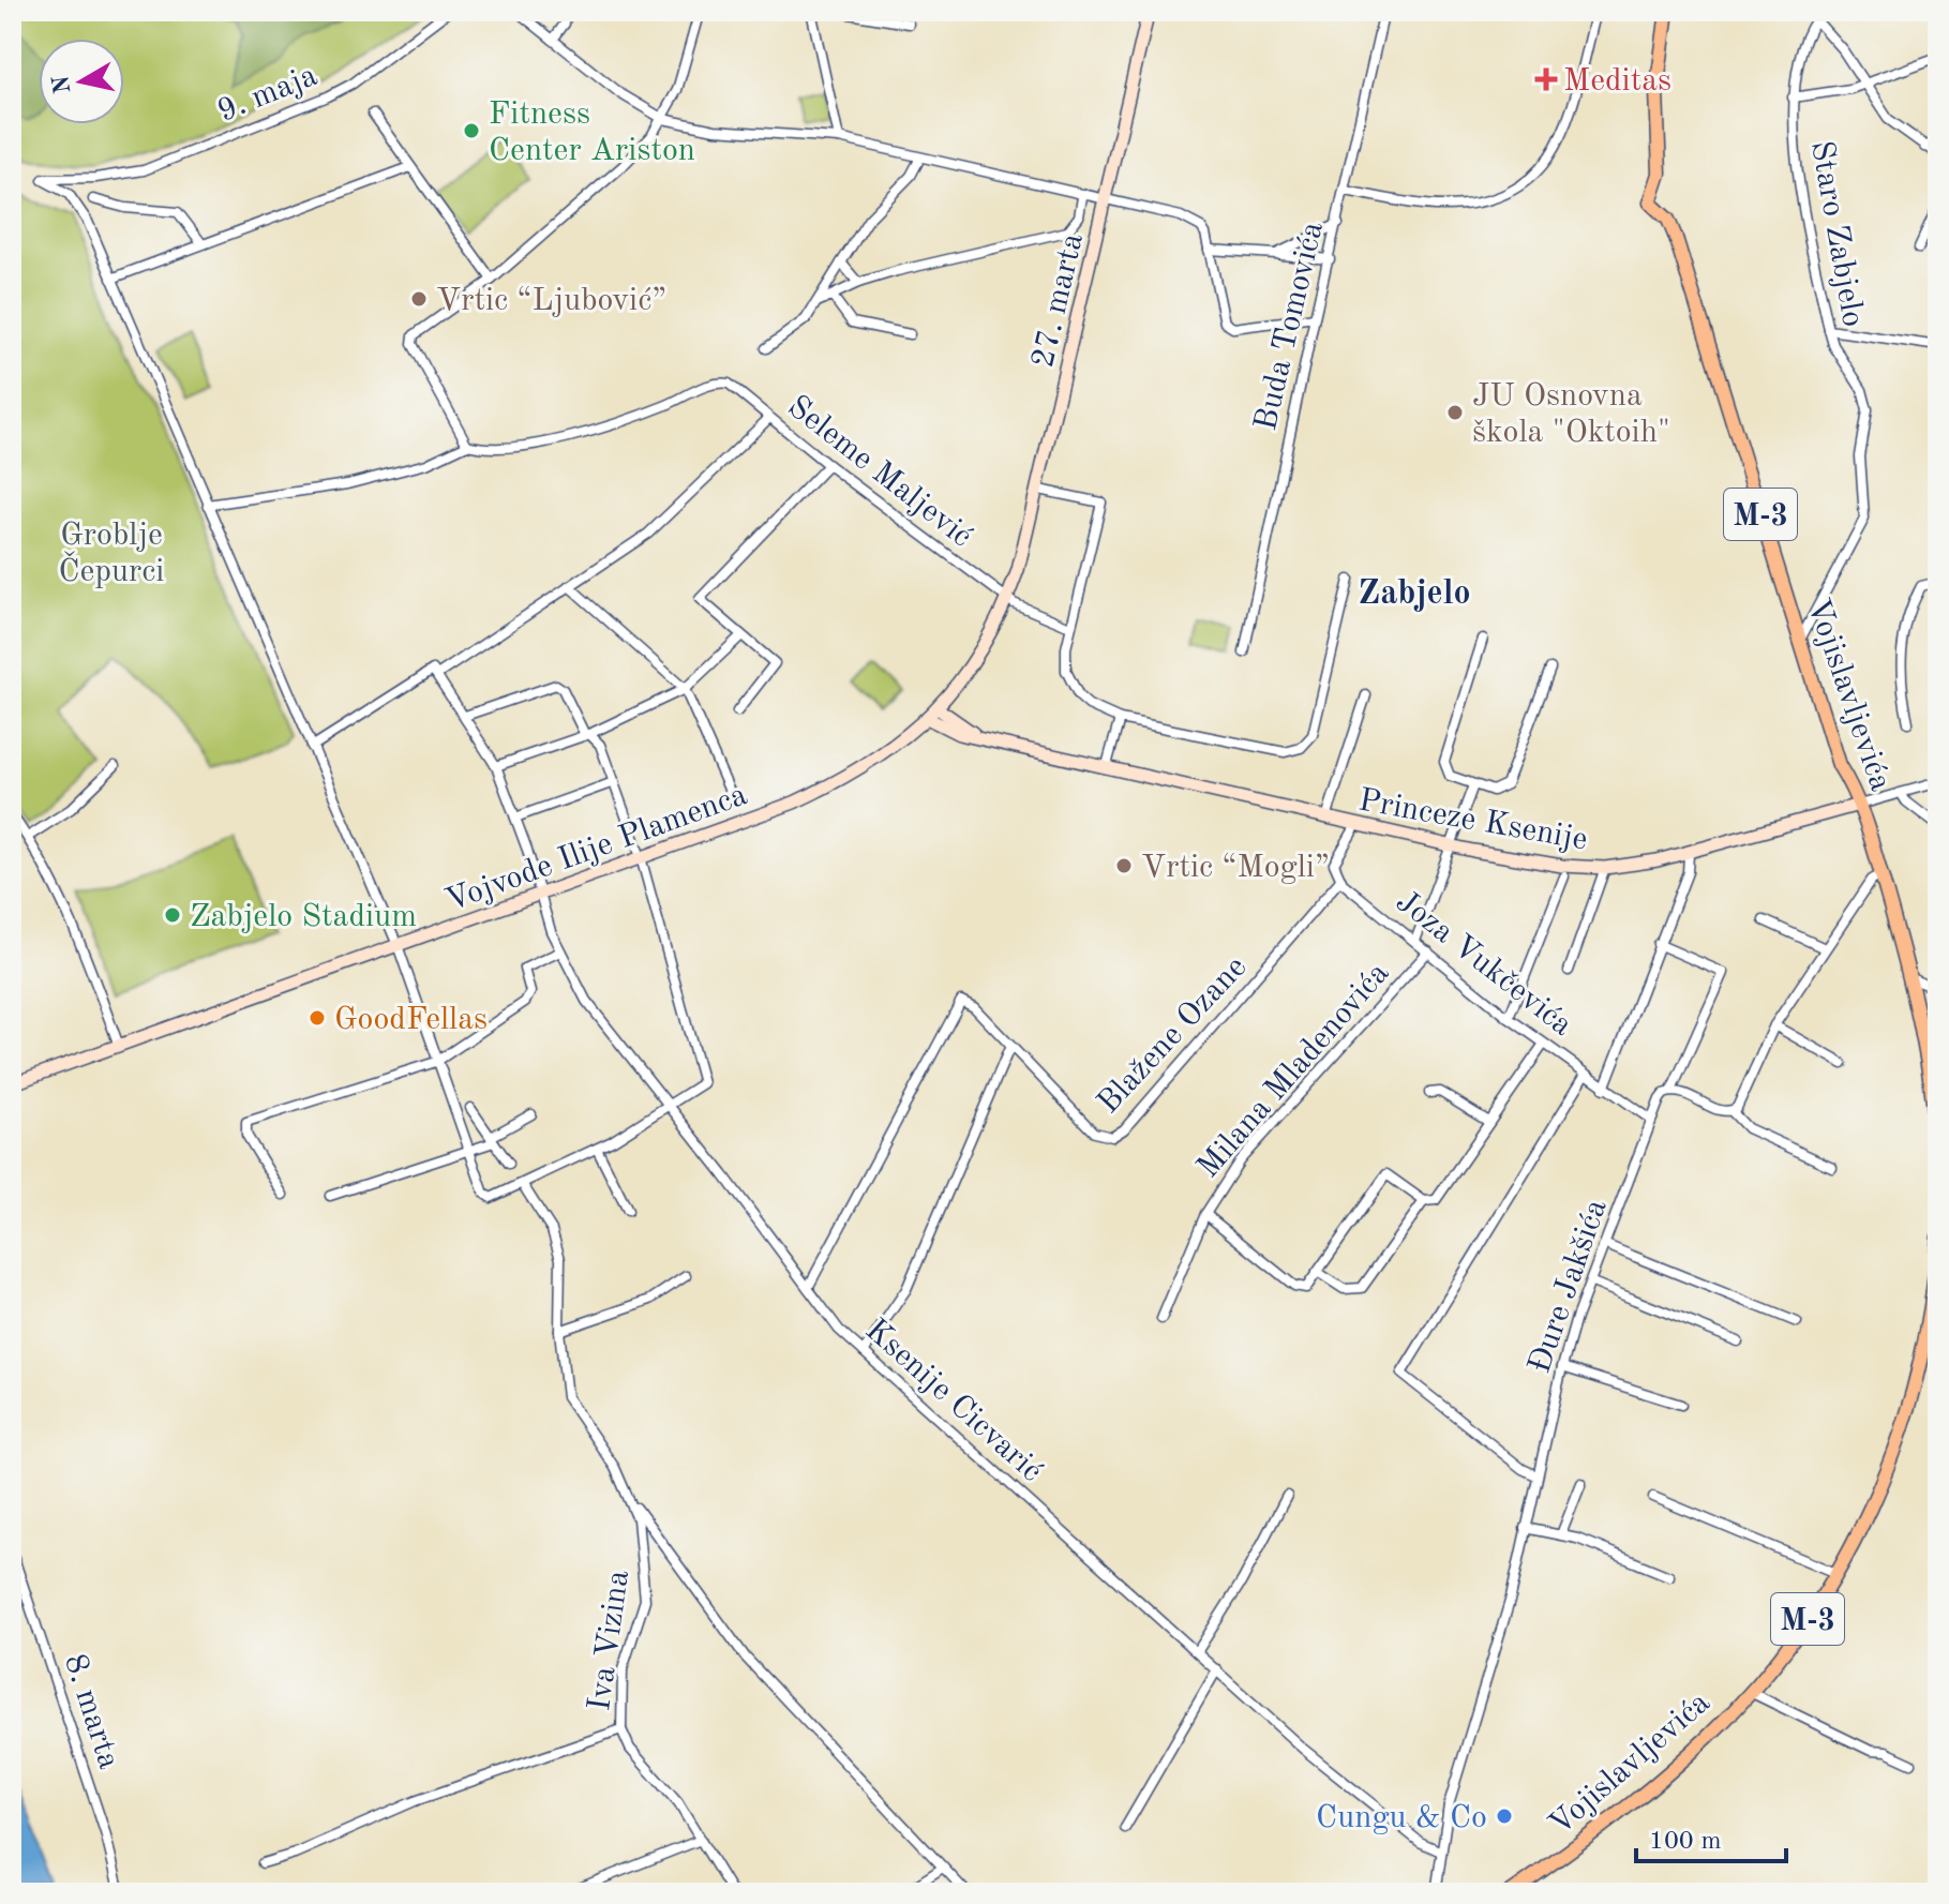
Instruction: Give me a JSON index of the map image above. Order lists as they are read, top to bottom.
{
  "streets": {
    "main road": ["M-3", "Vojislavljevića"],
    "street": [
      "9. maja",
      "Staro Zabjelo",
      "27. marta",
      "Buda Tomovića",
      "Seleme Maljević",
      "Princeze Ksenije",
      "Vojvode Ilije Plamenca",
      "Joza Vukčevića",
      "Blažene Ozane",
      "Milana Mladenovića",
      "Đure Jakšića",
      "Ksenije Cicvarić",
      "Iva Vizina",
      "8. marta"
    ]
  },
  "crossings": [
    ["Staro Zabjelo", "Vojislavljevića"],
    ["27. marta", "Seleme Maljević"],
    ["27. marta", "Princeze Ksenije"],
    ["27. marta", "Vojvode Ilije Plamenca"],
    ["Vojislavljevića", "Princeze Ksenije"],
    ["Princeze Ksenije", "Vojvode Ilije Plamenca"],
    ["Vojvode Ilije Plamenca", "Ksenije Cicvarić"],
    ["Joza Vukčevića", "Blažene Ozane"],
    ["Joza Vukčevića", "Milana Mladenovića"],
    ["Joza Vukčevića", "Đure Jakšića"],
    ["Blažene Ozane", "Ksenije Cicvarić"],
    ["Đure Jakšića", "Ksenije Cicvarić"]
  ],
  "districts": ["Zabjelo"],
  "parks": ["Groblje Čepurci"],
  "places": {
    "health": ["Meditas"],
    "other": [
      "Fitness Center Ariston",
      "Vrtic “Ljubović”",
      "JU Osnovna škola \"Oktoih\"",
      "Vrtic “Mogli”",
      "Zabjelo Stadium",
      "GoodFellas",
      "Cungu & Co"
    ]
  },
  "scale_bar": "100 m",
  "north": "left"
}
